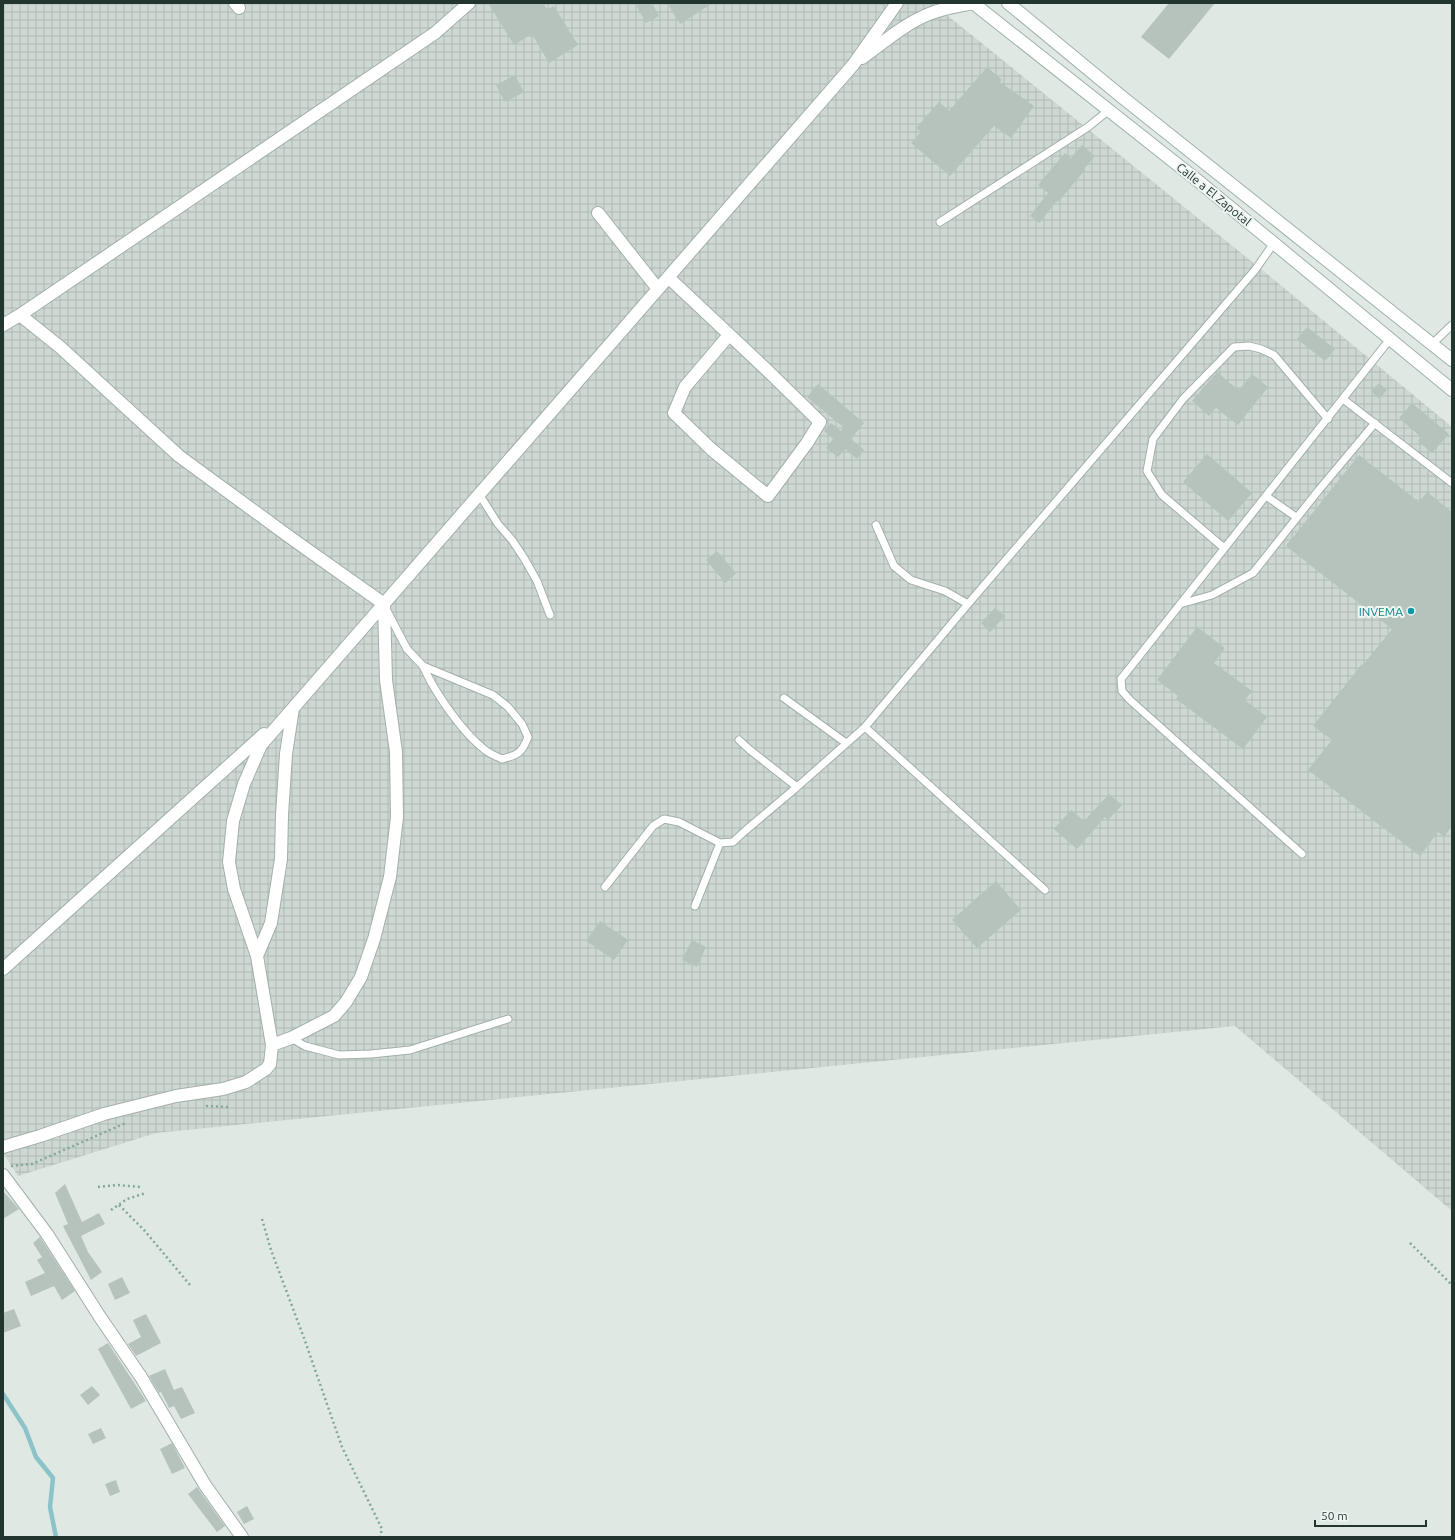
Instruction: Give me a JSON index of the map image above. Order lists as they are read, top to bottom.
{
  "streets": {
    "street": ["Calle a El Zapotal"]
  },
  "places": ["INVEMA"],
  "scale_bar": "50 m"
}
